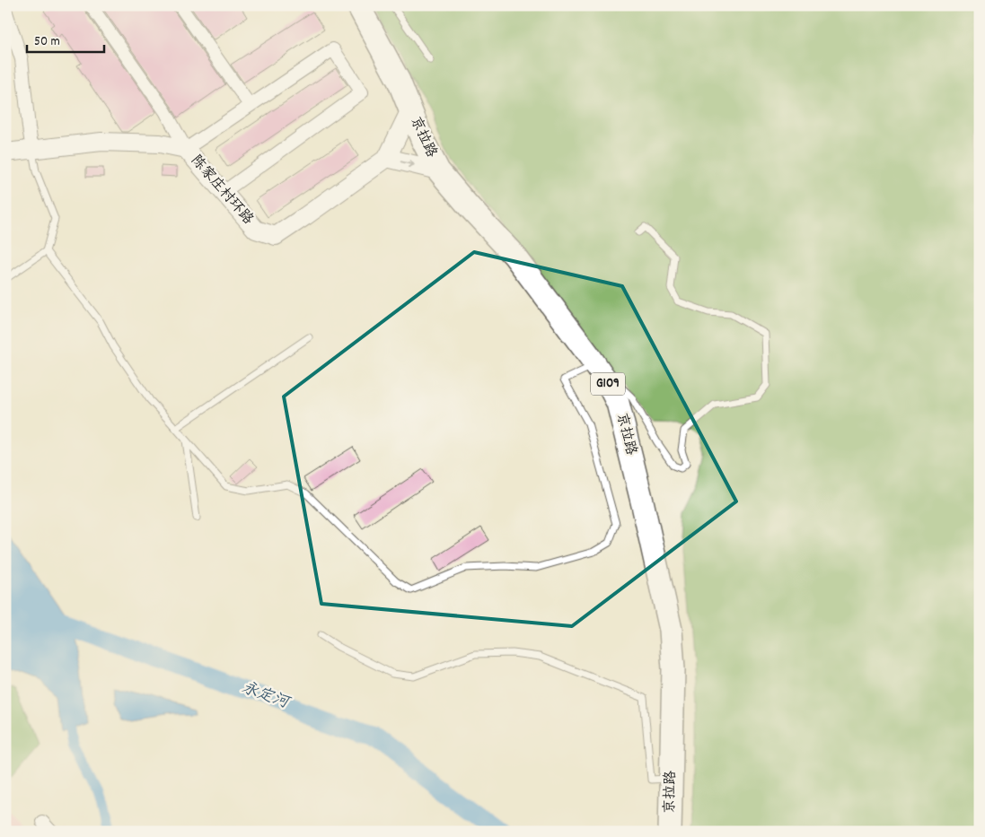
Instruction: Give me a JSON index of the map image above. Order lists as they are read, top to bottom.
{
  "streets": {
    "highway": ["京拉路", "G109"],
    "street": ["陈家庄村环路"]
  },
  "water": ["永定河"],
  "scale_bar": "50 m"
}
